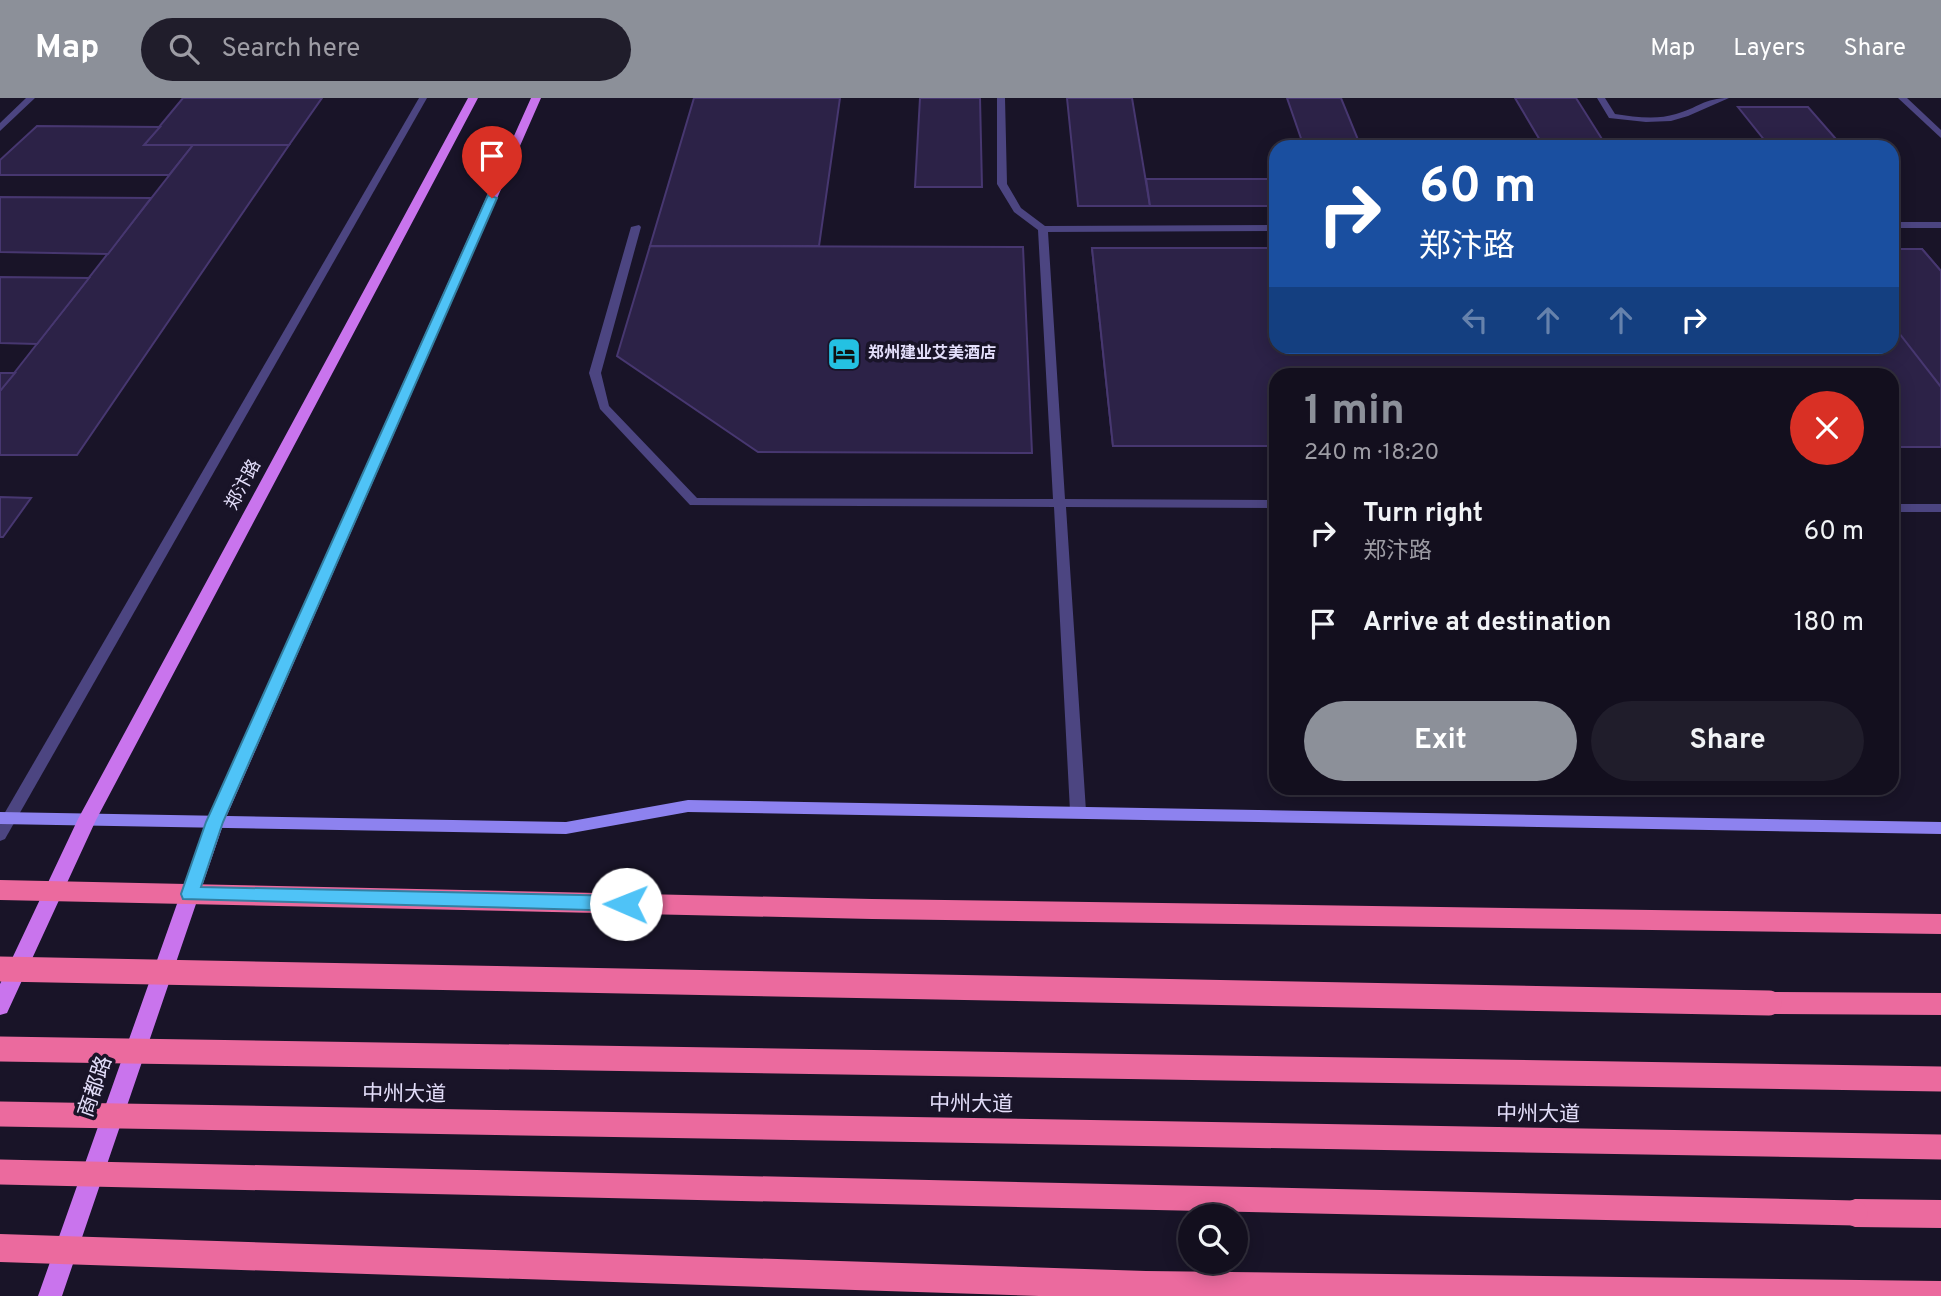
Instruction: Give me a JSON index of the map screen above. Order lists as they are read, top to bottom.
{
  "streets": {
    "highway": ["中州大道"],
    "main road": ["郑汴路", "商都路"]
  },
  "places": {
    "hotel": ["郑州建业艾美酒店"]
  },
  "page": {
    "header": "Map",
    "search": "Search here",
    "nav": ["Map", "Layers", "Share"],
    "turn": ["60 m", "郑汴路"],
    "heading": ["1 min", "240 m · 18:20"],
    "list": [
      {
        "name": "Turn right",
        "note": "郑汴路",
        "value": "60 m"
      },
      {
        "name": "Arrive at destination",
        "value": "180 m"
      }
    ],
    "buttons": ["Exit", "Share"]
  }
}
